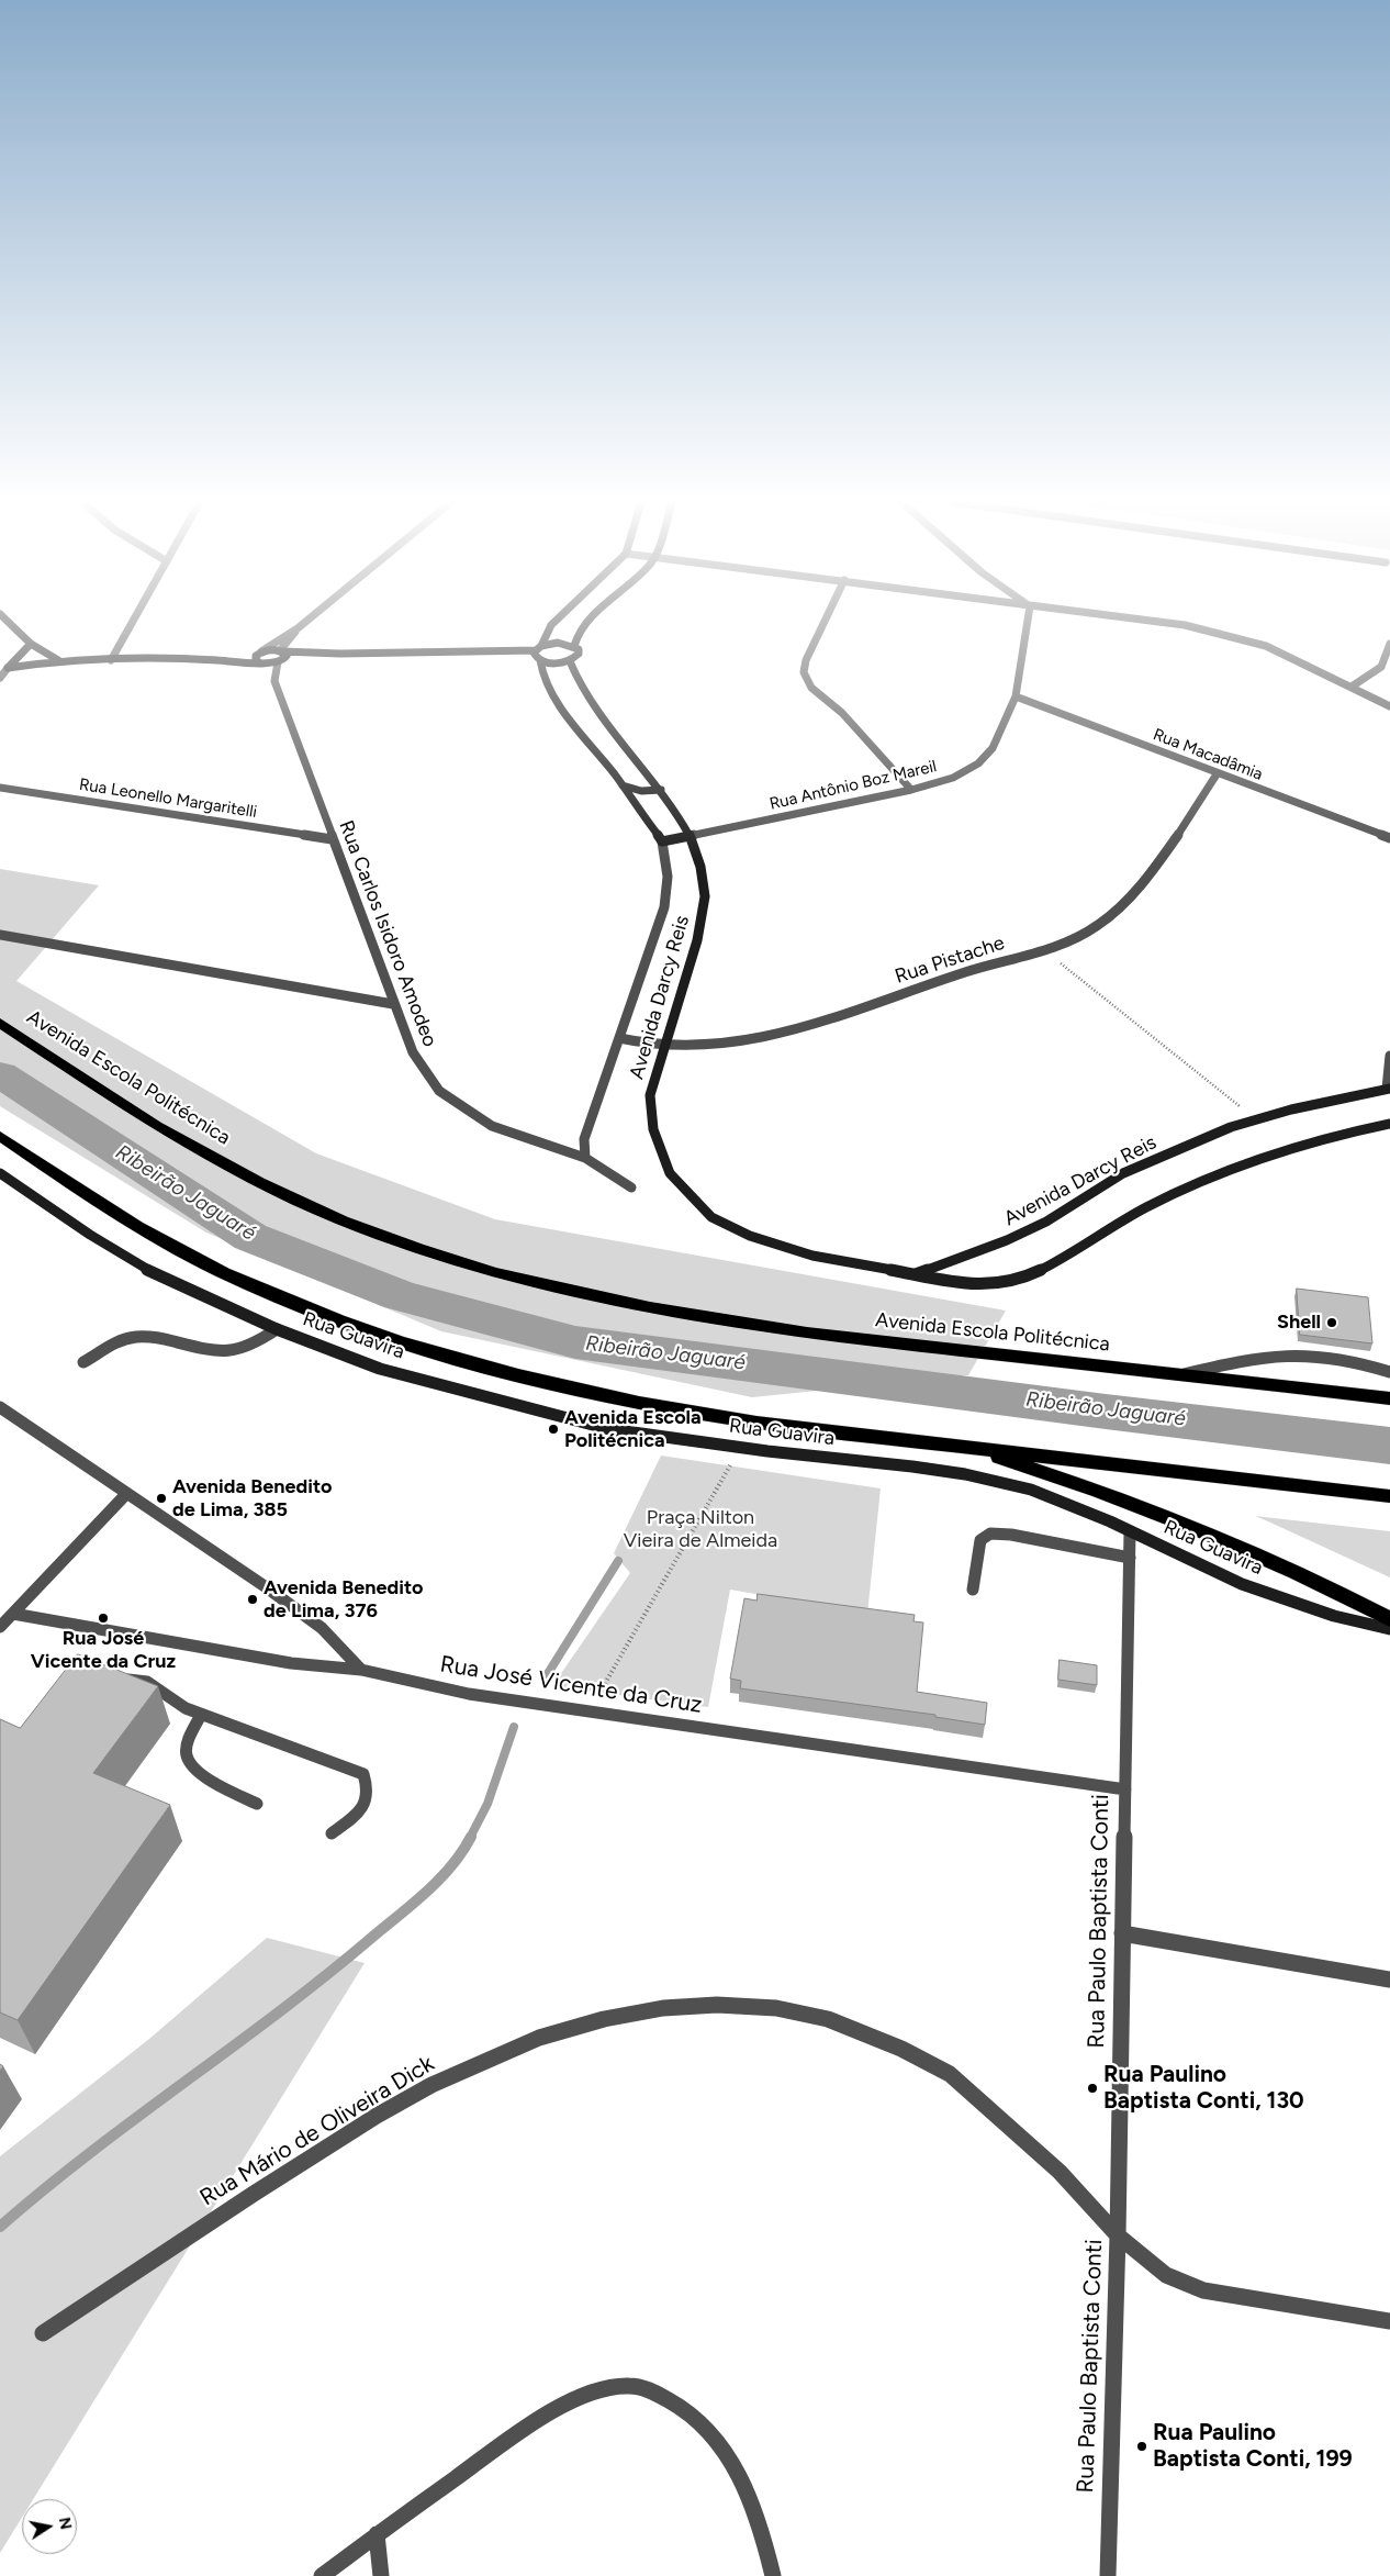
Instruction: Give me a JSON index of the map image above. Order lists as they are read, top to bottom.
{
  "streets": {
    "highway": ["Avenida Escola Politécnica"],
    "main road": ["Rua Antônio Boz Mareil", "Avenida Darcy Reis", "Rua Guavira"],
    "street": [
      "Rua Macadâmia",
      "Rua Leonello Margaritelli",
      "Rua Carlos Isidoro Amodeo",
      "Rua Pistache",
      "Rua José Vicente da Cruz",
      "Rua Paulo Baptista Conti",
      "Rua Mário de Oliveira Dick"
    ]
  },
  "crossings": [
    ["Rua Macadâmia", "Rua Antônio Boz Mareil"],
    ["Rua Macadâmia", "Rua Pistache"],
    ["Rua Antônio Boz Mareil", "Avenida Darcy Reis"],
    ["Rua Leonello Margaritelli", "Rua Carlos Isidoro Amodeo"],
    ["Rua Carlos Isidoro Amodeo", "Avenida Darcy Reis"],
    ["Rua Pistache", "Avenida Darcy Reis"],
    ["Rua Guavira", "Rua Paulo Baptista Conti"],
    ["Rua José Vicente da Cruz", "Rua Paulo Baptista Conti"],
    ["Rua Paulo Baptista Conti", "Rua Mário de Oliveira Dick"]
  ],
  "water": ["Ribeirão Jaguaré"],
  "parks": ["Praça Nilton Vieira de Almeida"],
  "places": [
    "Shell",
    "Avenida Escola Politécnica",
    "Avenida Benedito de Lima, 385",
    "Avenida Benedito de Lima, 376",
    "Rua José Vicente da Cruz",
    "Rua Paulino Baptista Conti, 130",
    "Rua Paulino Baptista Conti, 199"
  ],
  "north": "right"
}
